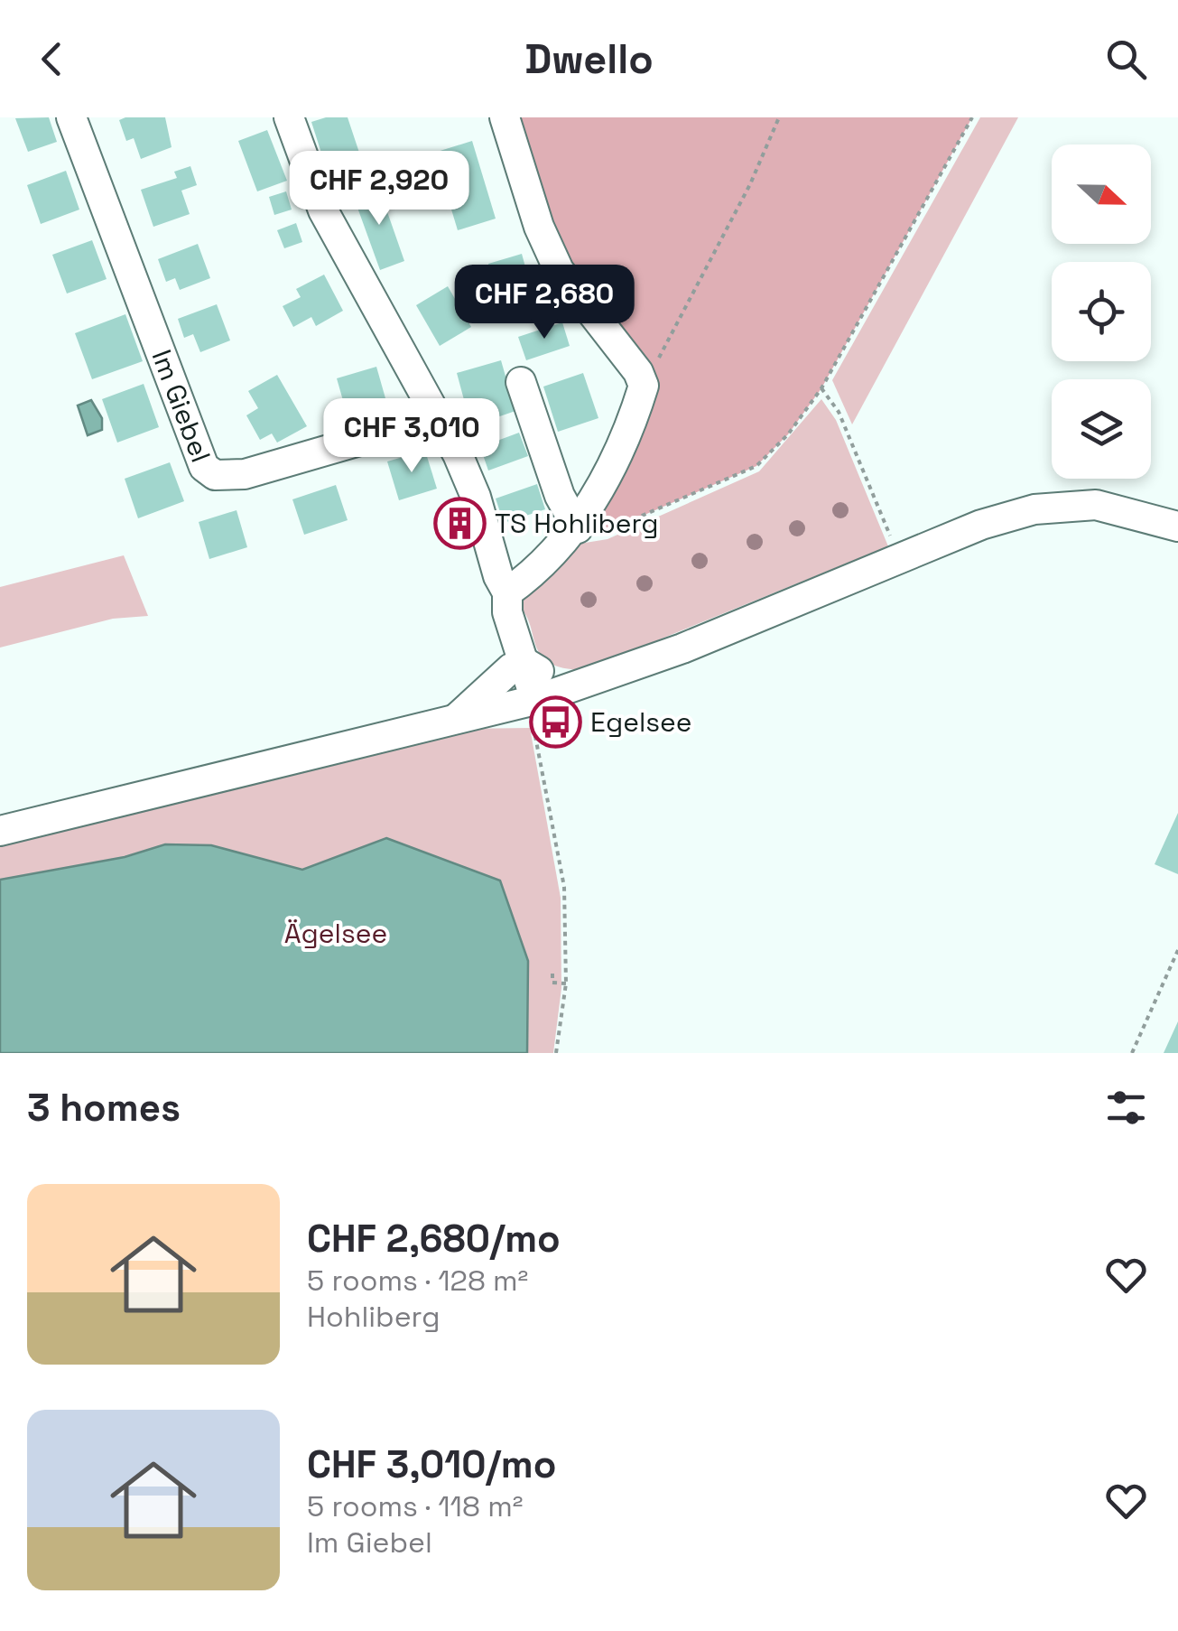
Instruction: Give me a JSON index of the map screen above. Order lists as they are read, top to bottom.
{
  "streets": {
    "street": ["Im Giebel"]
  },
  "parks": ["Ägelsee"],
  "places": {
    "building": ["TS Hohliberg"],
    "bus stop": ["Egelsee"]
  },
  "north": "right",
  "page": {
    "header": "Dwello",
    "price": ["CHF 2,920", "CHF 2,680", "CHF 3,010"],
    "heading": "3 homes",
    "list": [
      {
        "name": "CHF 2,680/mo",
        "note": "5 rooms · 128 m² · Hohliberg"
      },
      {
        "name": "CHF 3,010/mo",
        "note": "5 rooms · 118 m² · Im Giebel"
      }
    ]
  }
}
